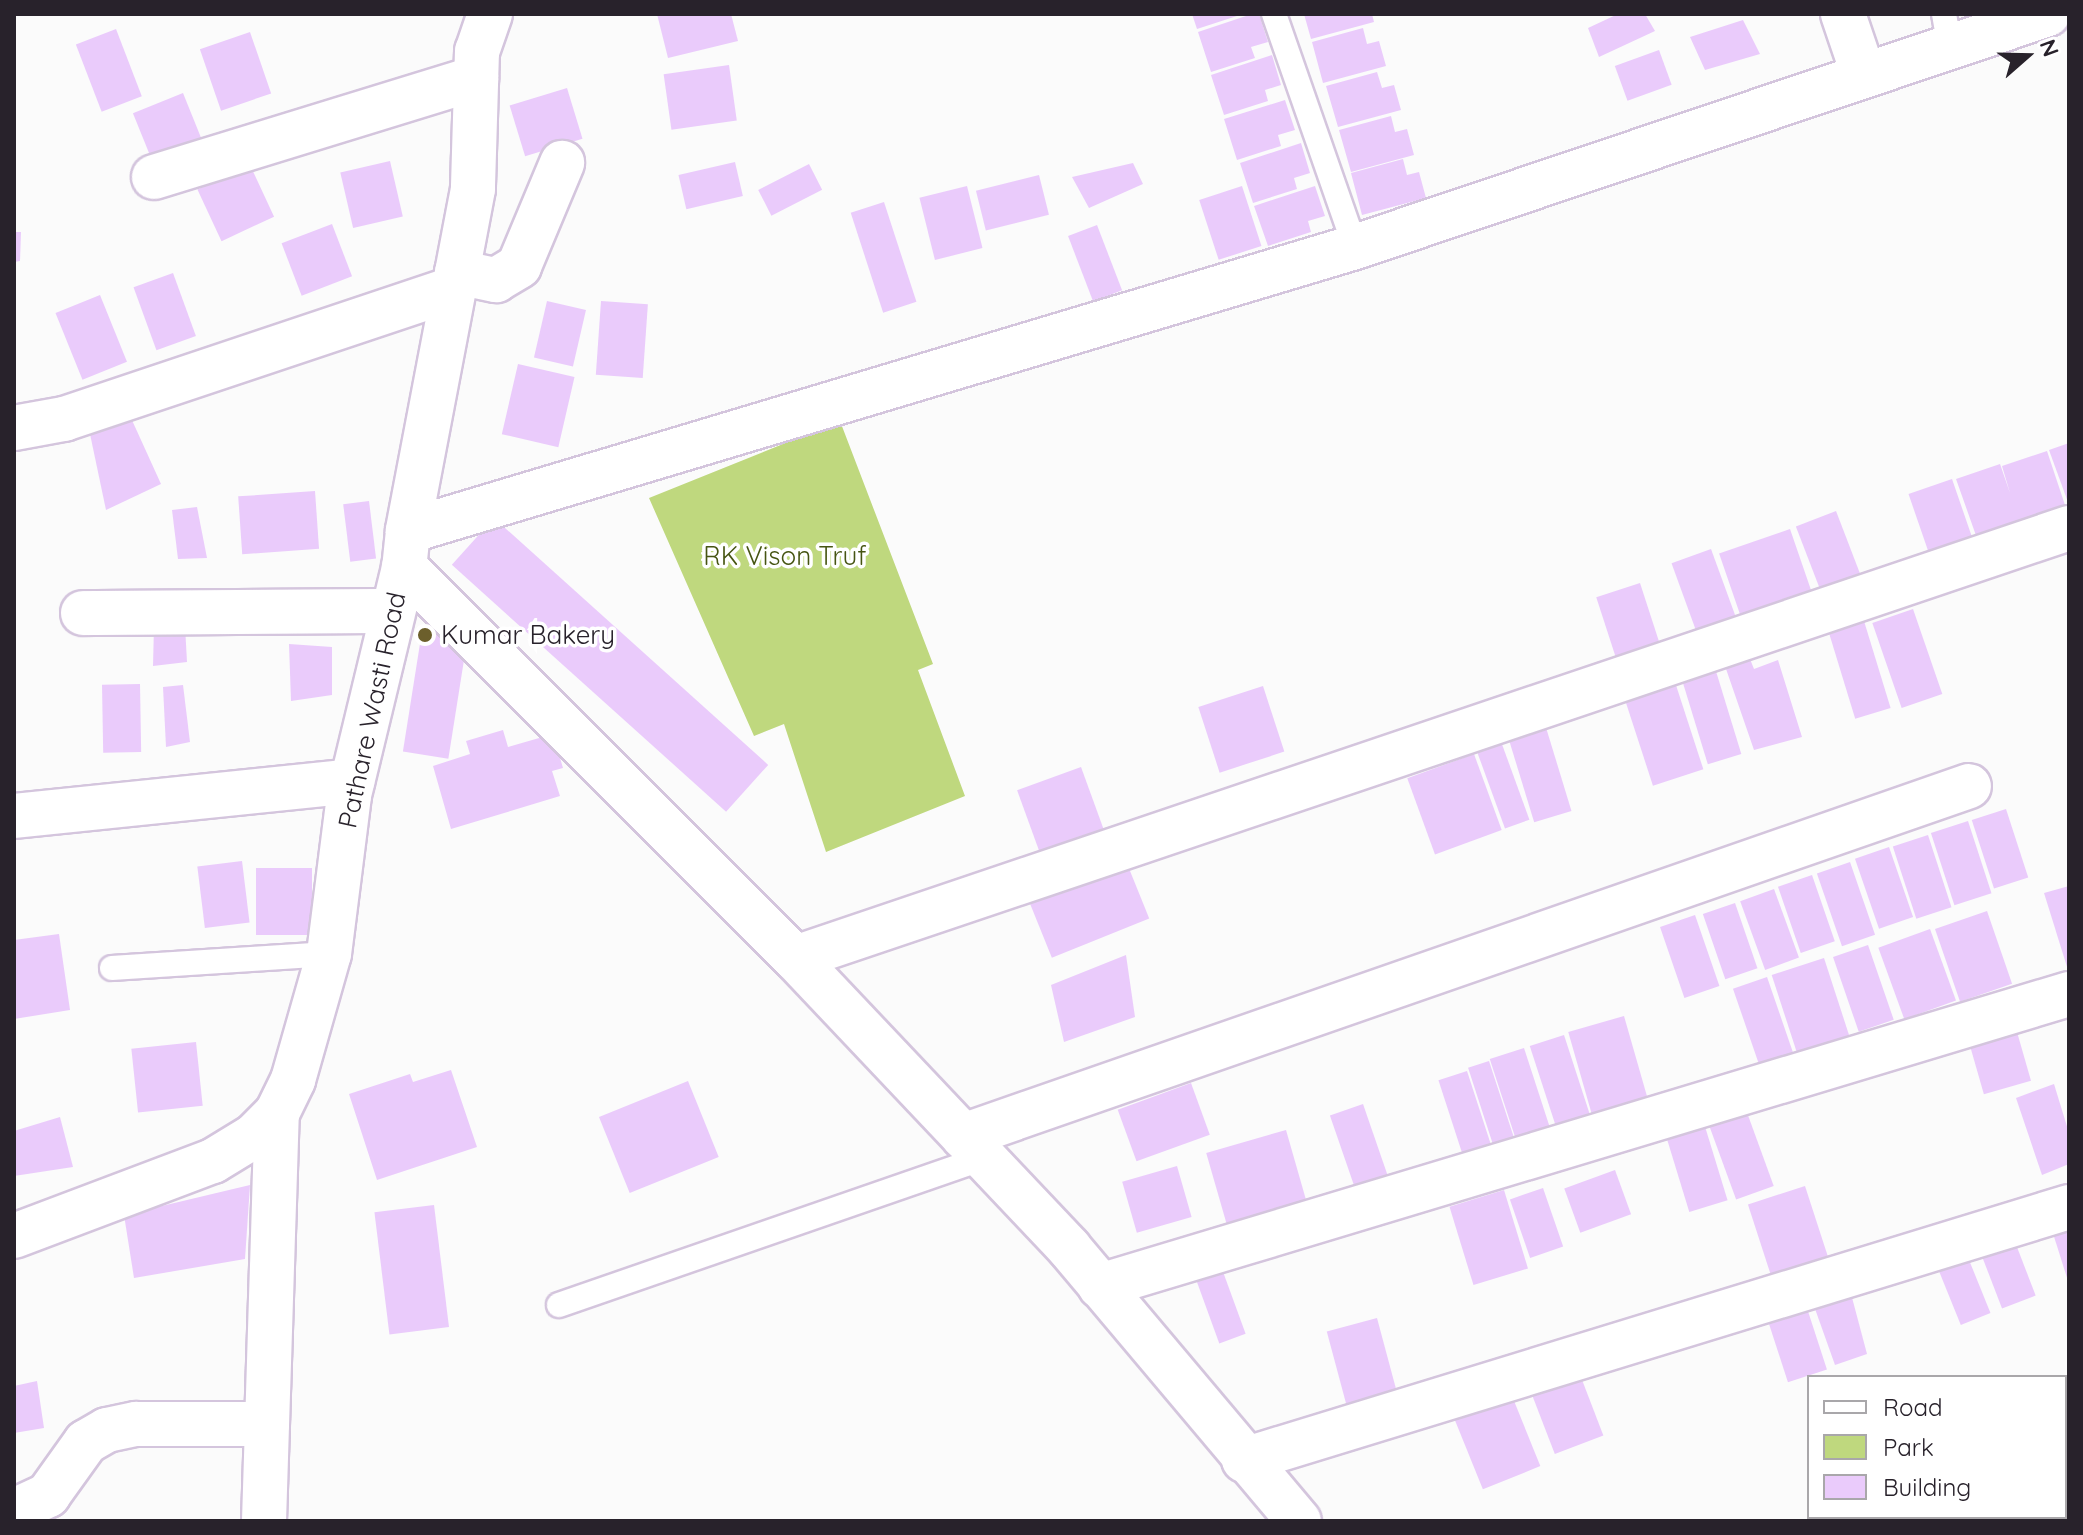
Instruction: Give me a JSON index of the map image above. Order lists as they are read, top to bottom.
{
  "streets": {
    "street": ["Pathare Wasti Road"]
  },
  "parks": ["RK Vison Truf"],
  "places": ["Kumar Bakery"],
  "legend": ["Road", "Park", "Building"],
  "north": "right"
}
